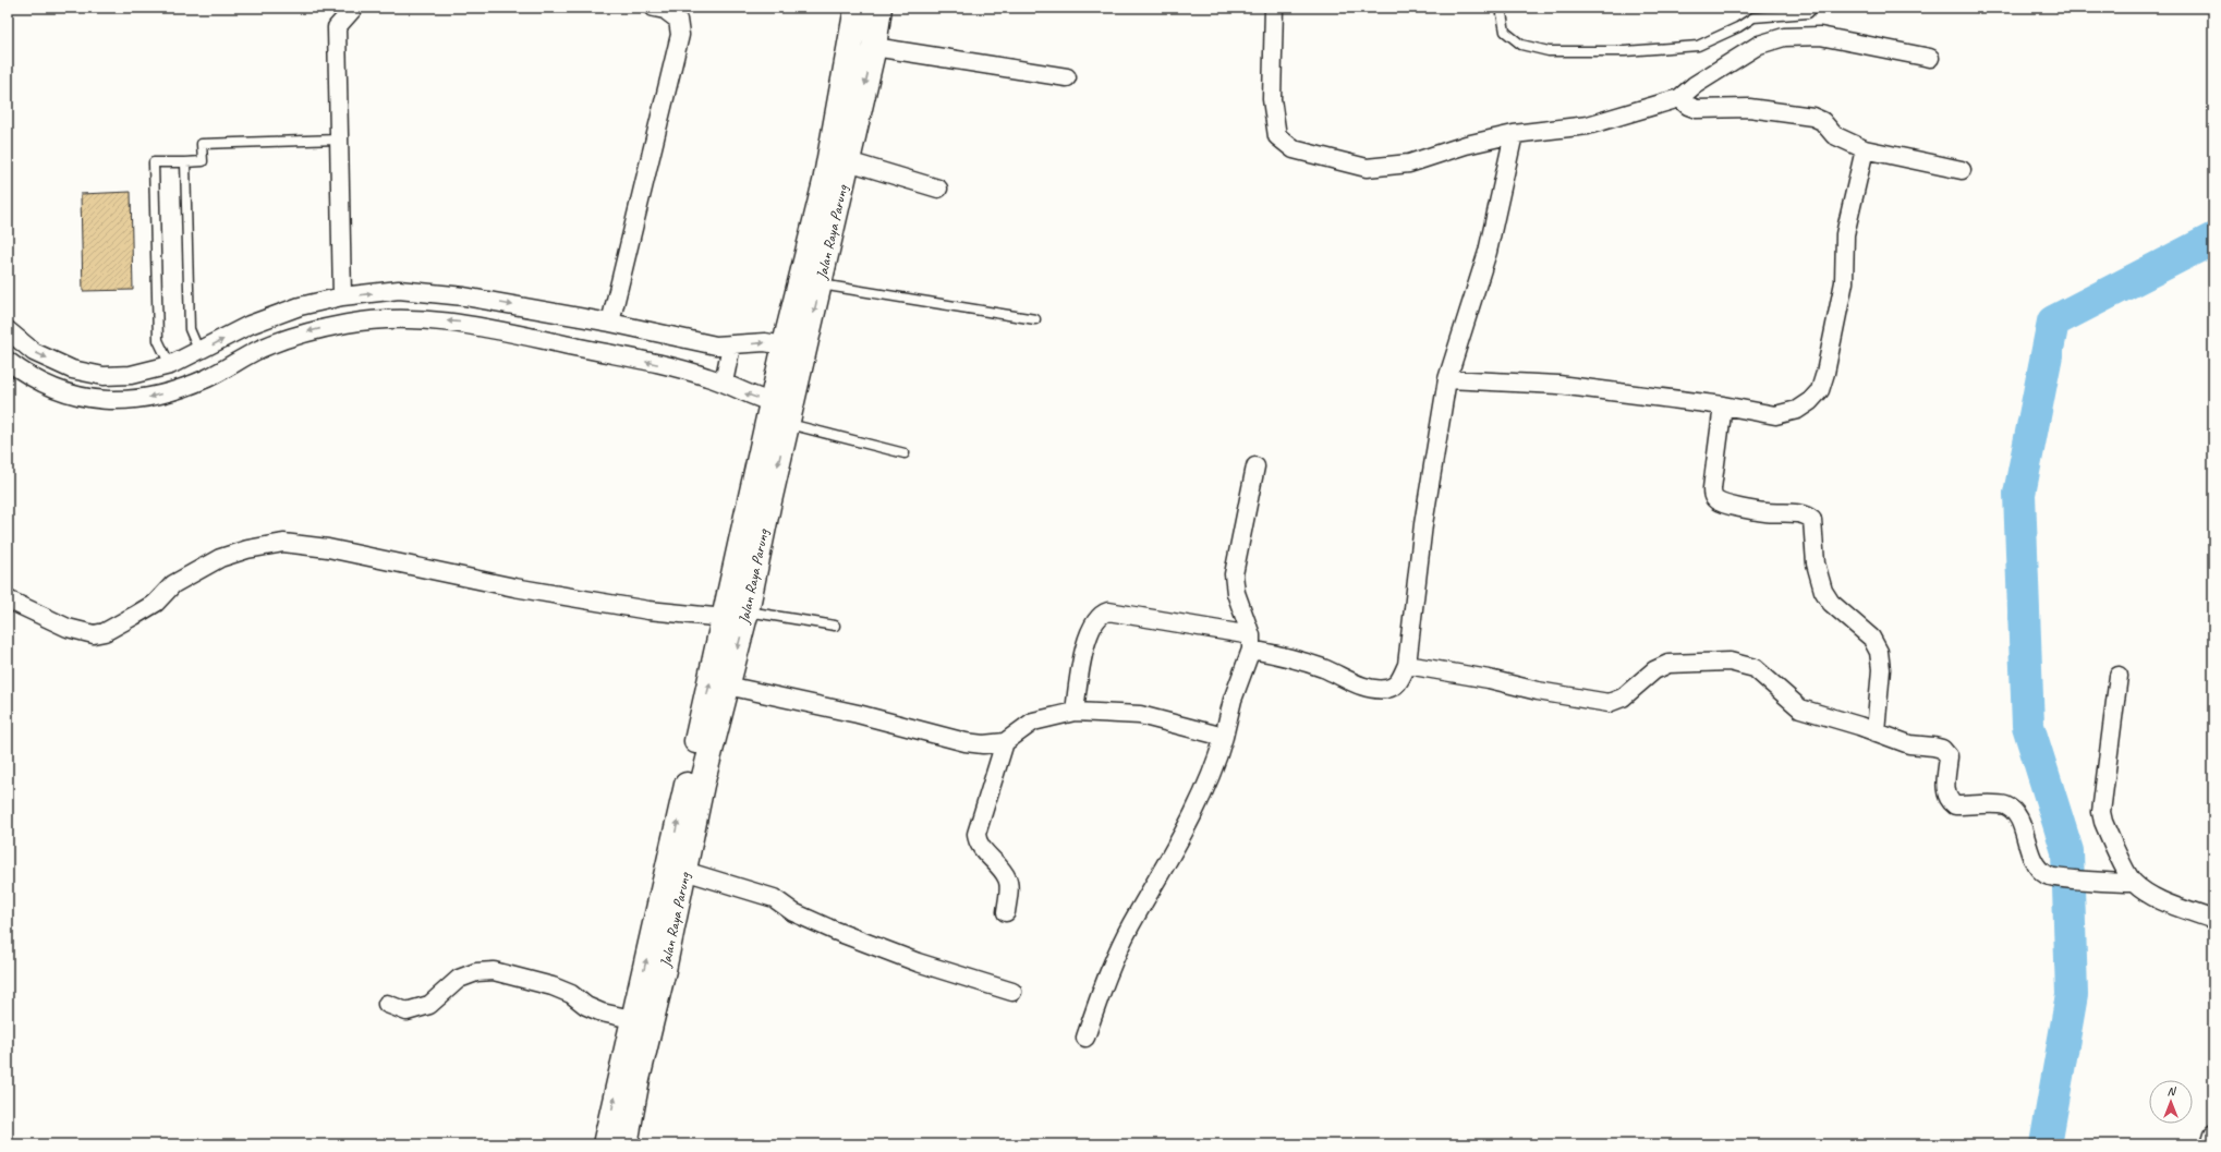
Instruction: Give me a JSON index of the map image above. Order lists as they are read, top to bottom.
{
  "streets": {
    "highway": ["Jalan Raya Parung"]
  },
  "north": "top"
}
